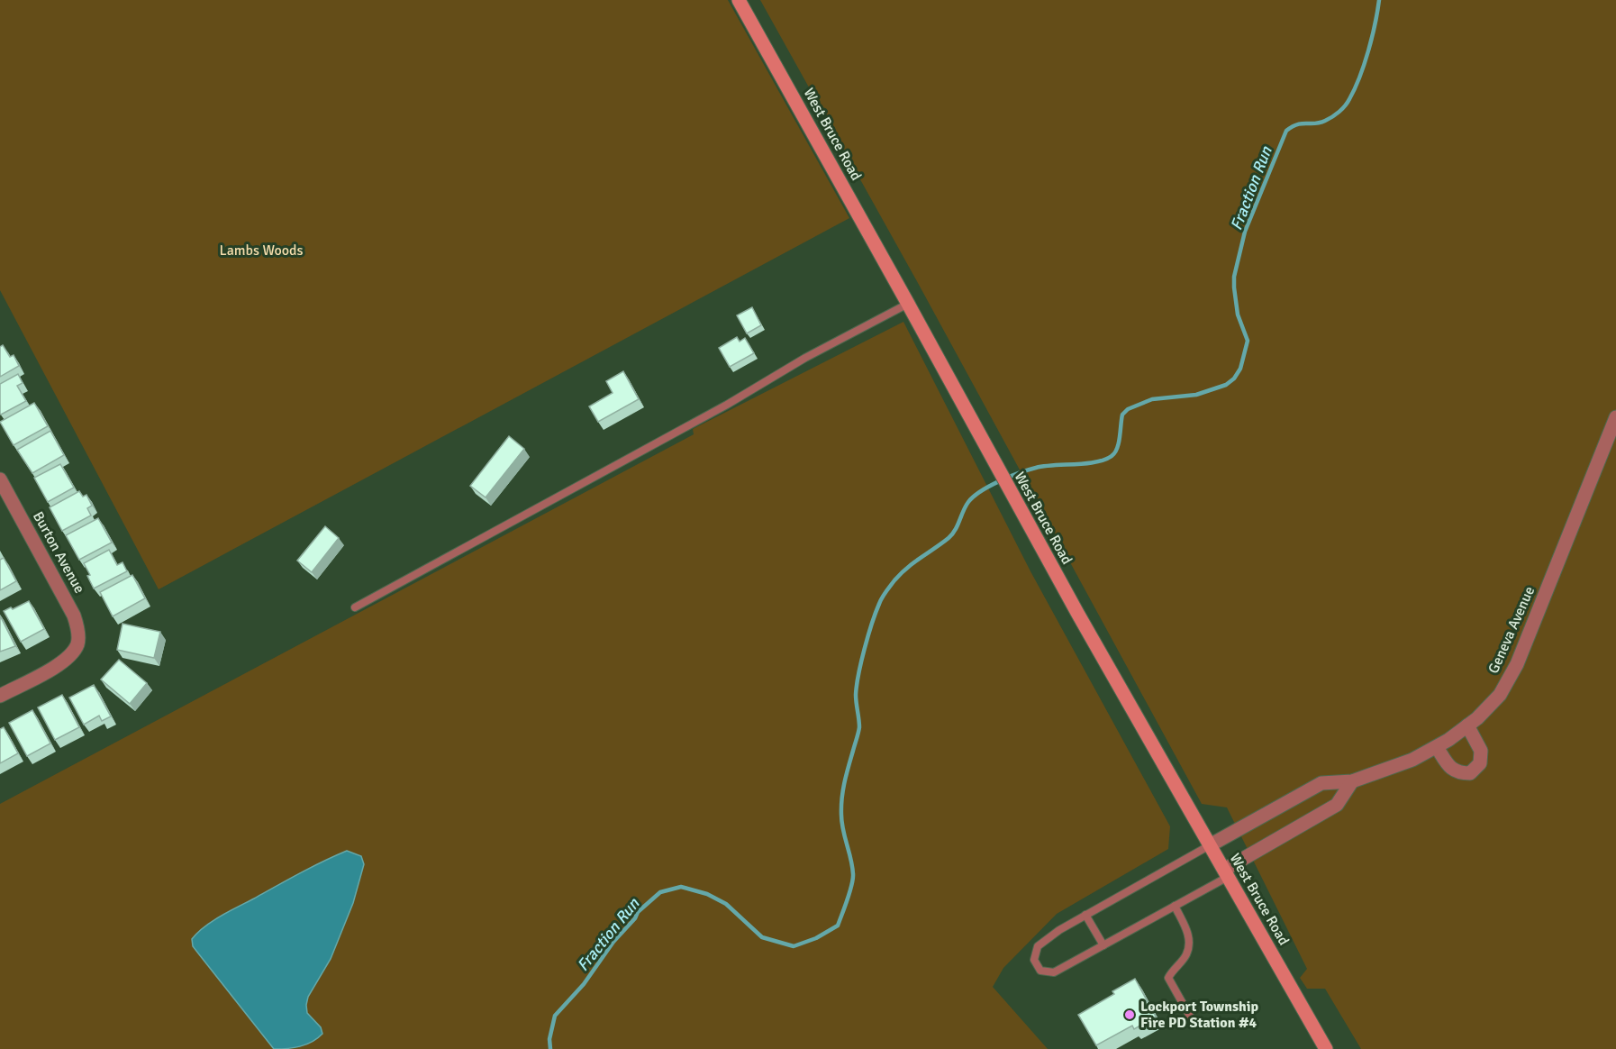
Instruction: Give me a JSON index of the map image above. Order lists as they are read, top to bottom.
{
  "streets": {
    "street": ["West Bruce Road", "Burton Avenue", "Geneva Avenue"]
  },
  "crossings": [
    ["West Bruce Road", "Geneva Avenue"]
  ],
  "water": ["Fraction Run"],
  "parks": ["Lambs Woods"],
  "places": ["Lockport Township Fire PD Station #4"]
}
